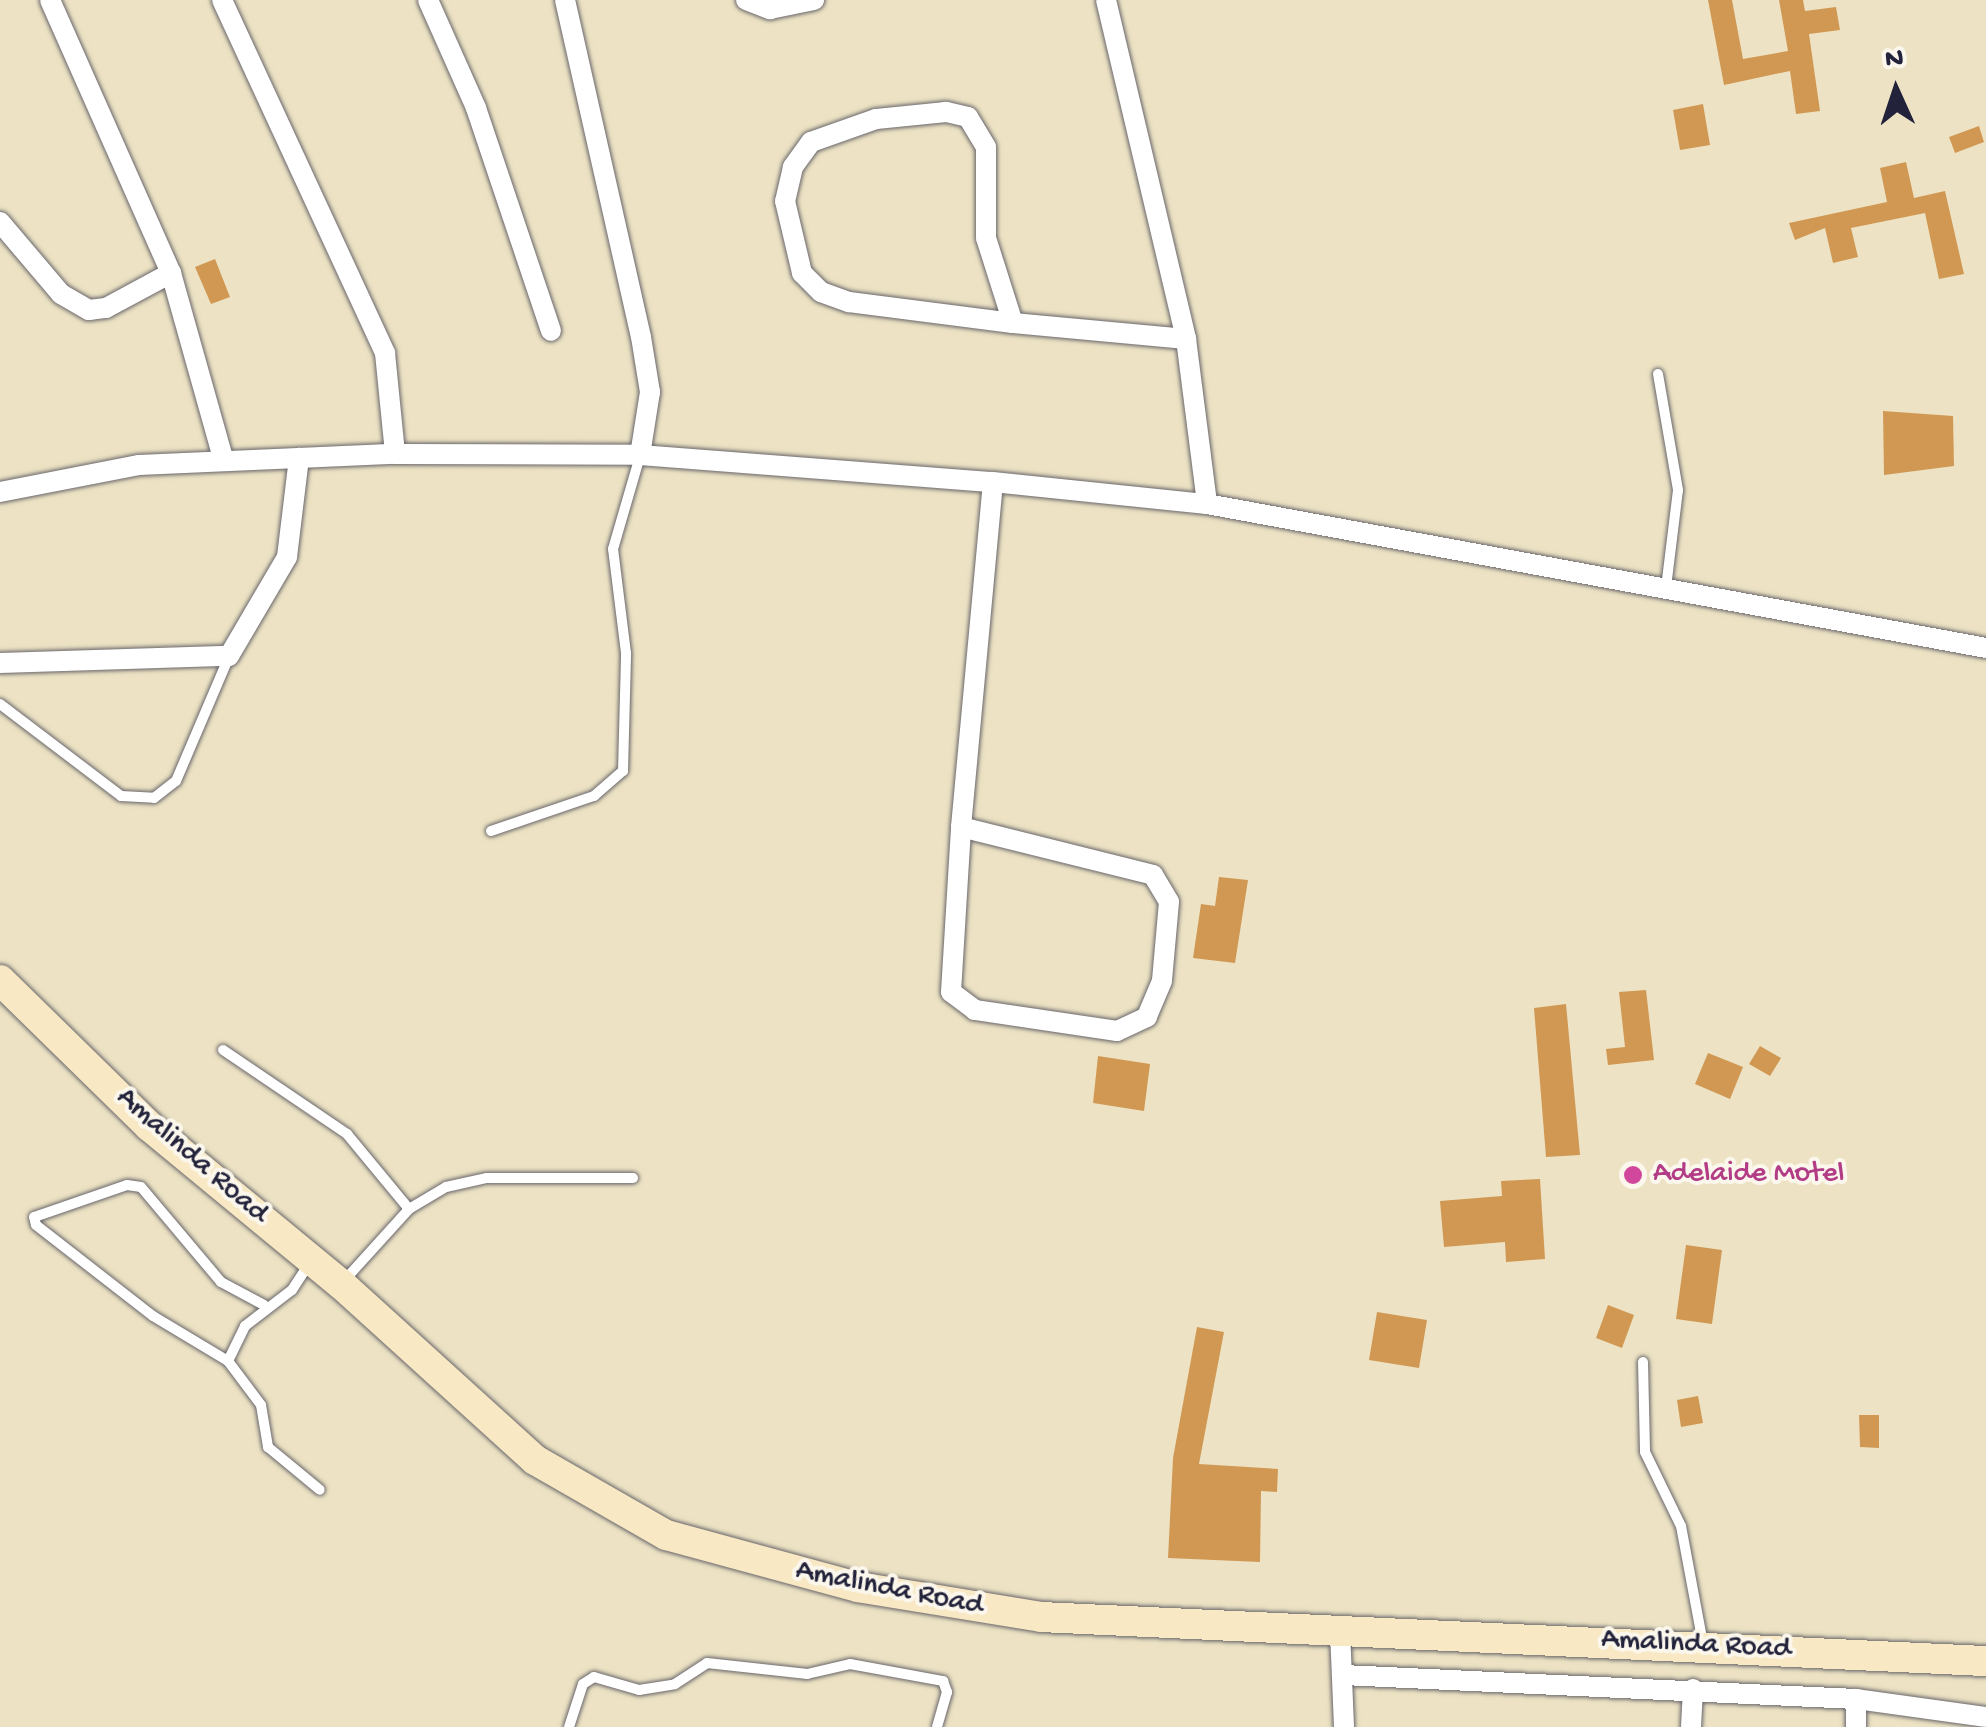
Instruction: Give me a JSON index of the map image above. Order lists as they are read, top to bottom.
{
  "streets": {
    "street": ["Amalinda Road"]
  },
  "places": ["Adelaide Motel"],
  "north": "top"
}
